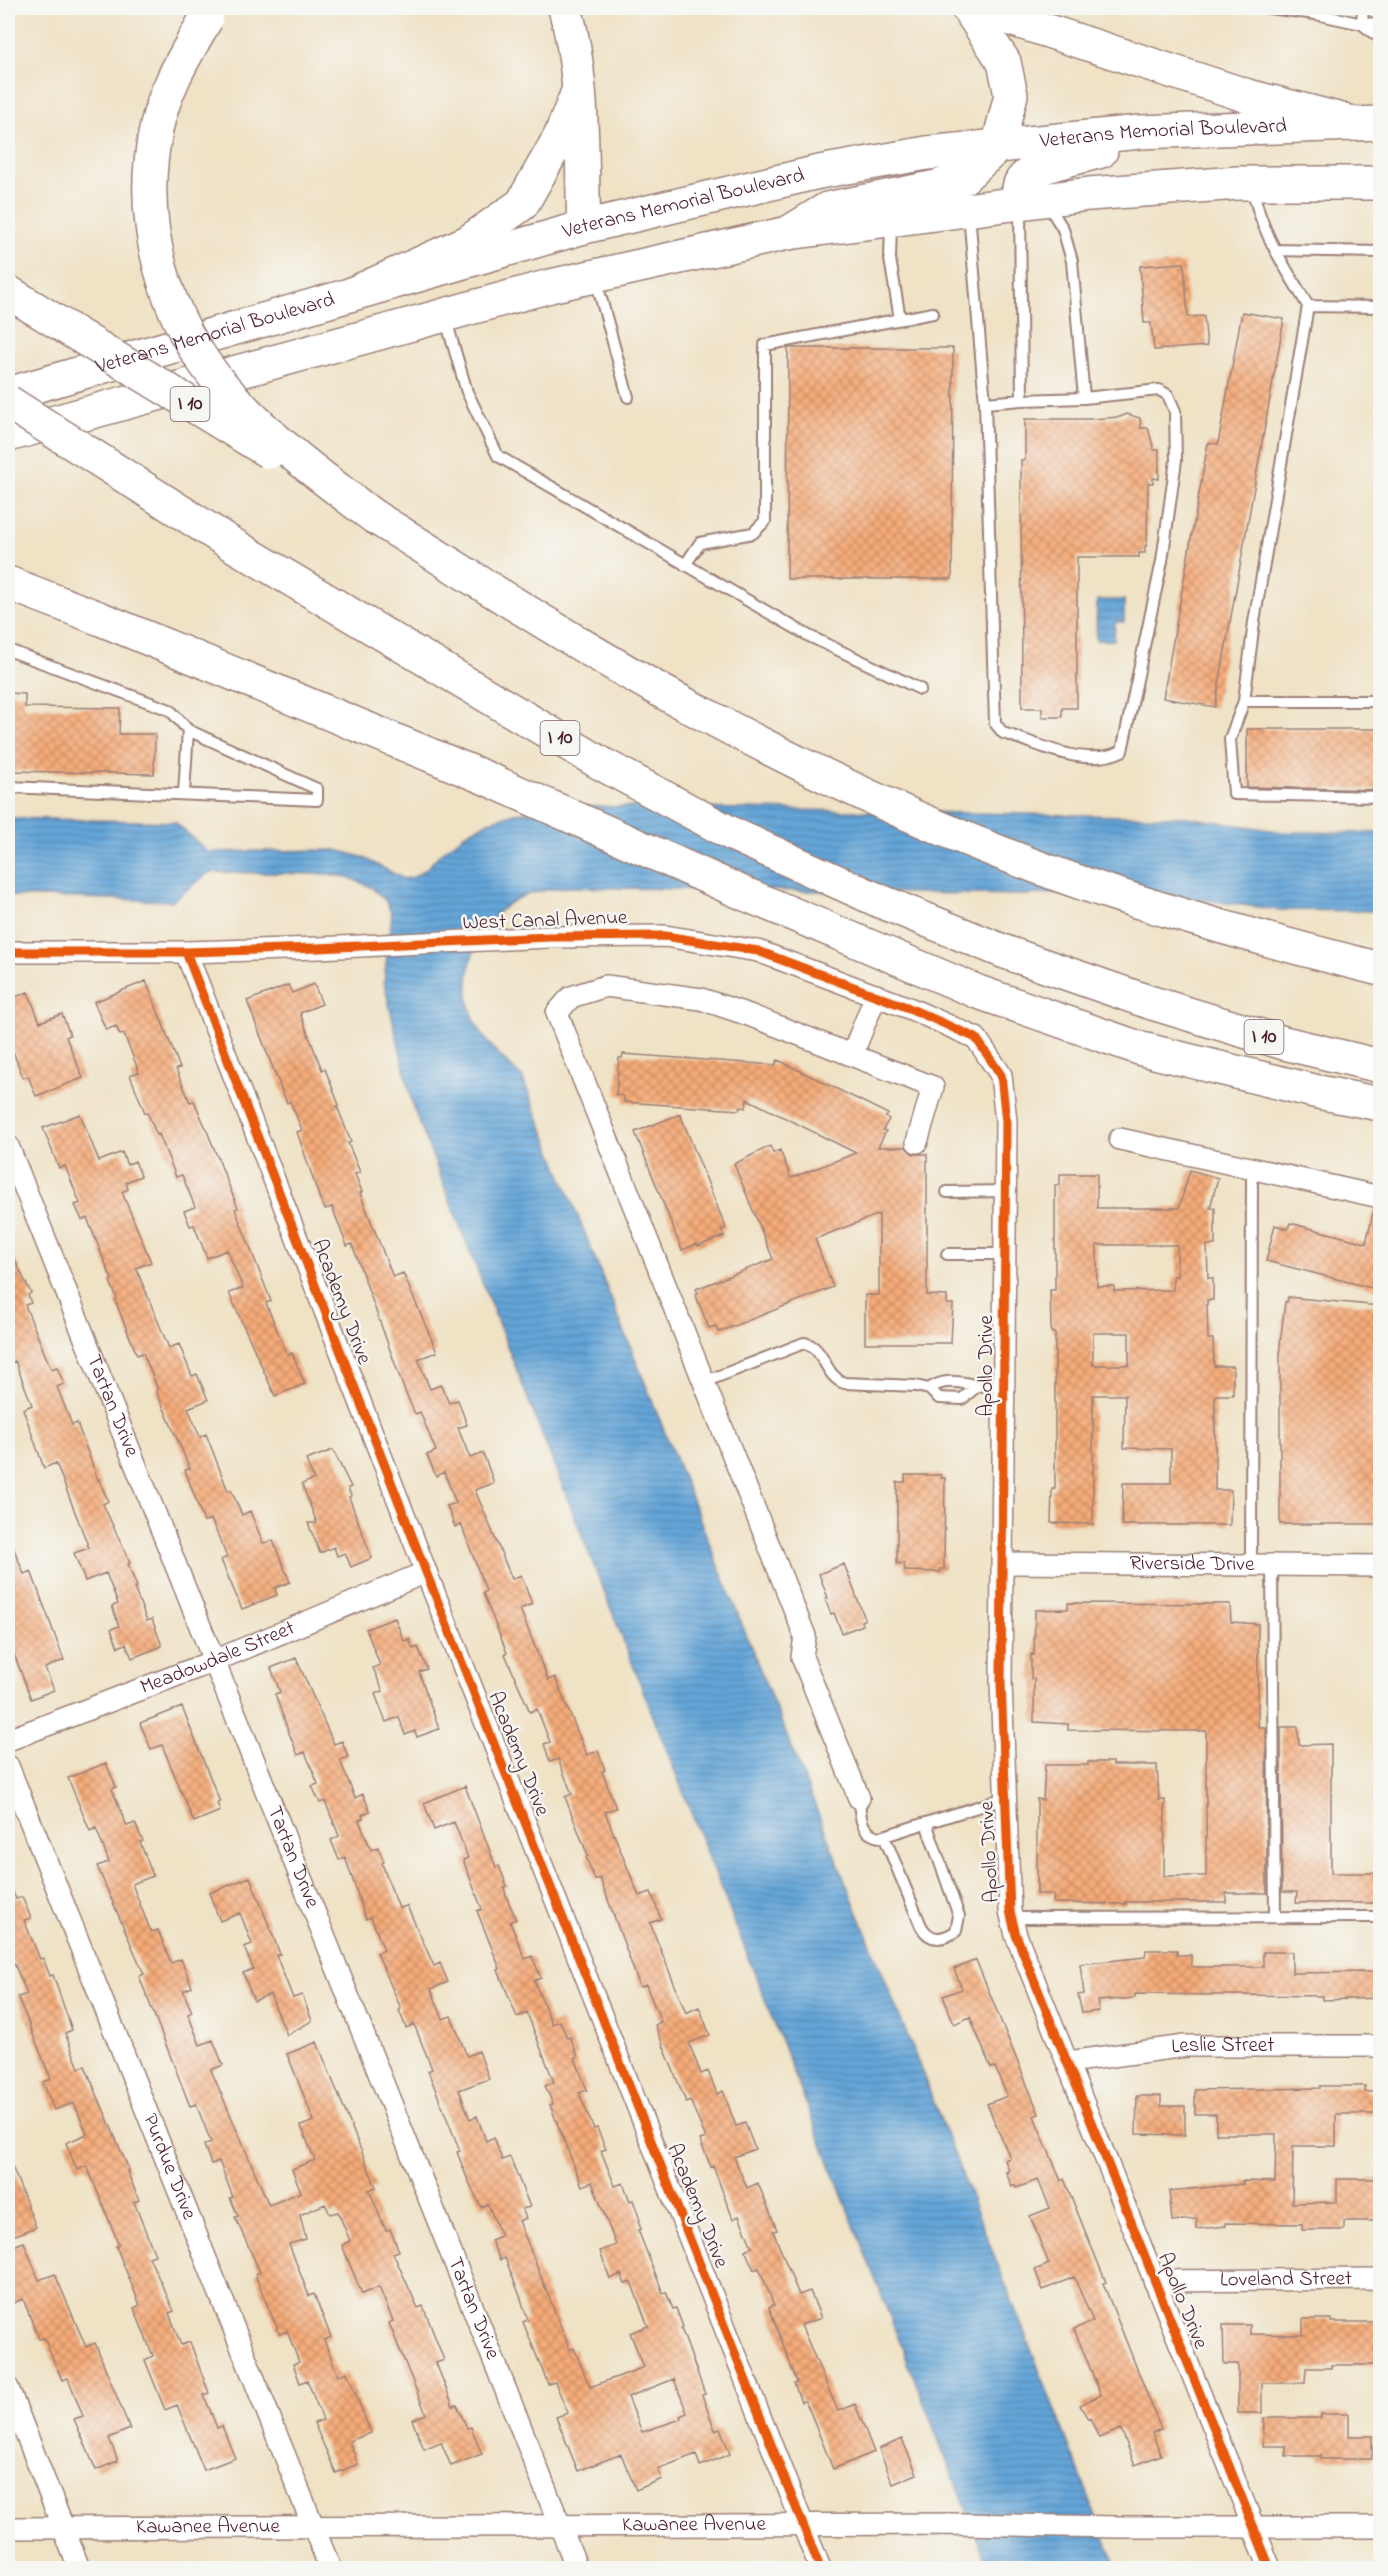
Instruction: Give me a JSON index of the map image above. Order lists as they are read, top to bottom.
{
  "streets": {
    "main road": ["Veterans Memorial Boulevard", "I 10"],
    "street": [
      "West Canal Avenue",
      "Academy Drive",
      "Apollo Drive",
      "Tartan Drive",
      "Riverside Drive",
      "Meadowdale Street",
      "Leslie Street",
      "Purdue Drive",
      "Loveland Street",
      "Kawanee Avenue"
    ]
  },
  "crossings": [
    ["West Canal Avenue", "Academy Drive"],
    ["West Canal Avenue", "Apollo Drive"],
    ["Academy Drive", "Meadowdale Street"],
    ["Academy Drive", "Kawanee Avenue"],
    ["Apollo Drive", "Riverside Drive"],
    ["Apollo Drive", "Leslie Street"],
    ["Apollo Drive", "Loveland Street"],
    ["Apollo Drive", "Kawanee Avenue"],
    ["Tartan Drive", "Meadowdale Street"],
    ["Tartan Drive", "Kawanee Avenue"],
    ["Purdue Drive", "Kawanee Avenue"]
  ]
}
